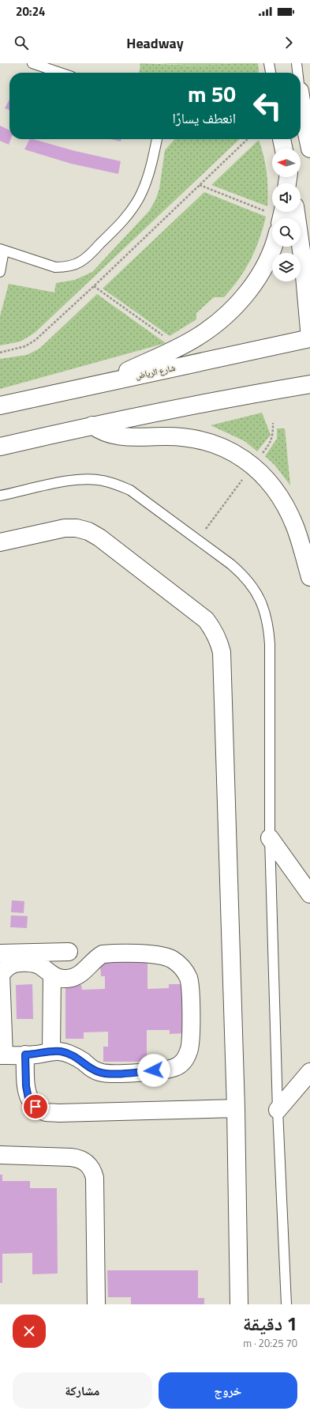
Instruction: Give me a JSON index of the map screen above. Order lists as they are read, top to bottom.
{
  "streets": {
    "street": ["شارع الرياض"]
  },
  "north": "left",
  "page": {
    "status": "20:24",
    "header": "Headway",
    "turn": ["50 m", "انعطف يسارًا"],
    "heading": ["1 دقيقة", "70 m · 20:25"],
    "buttons": ["خروج", "مشاركة"]
  }
}
